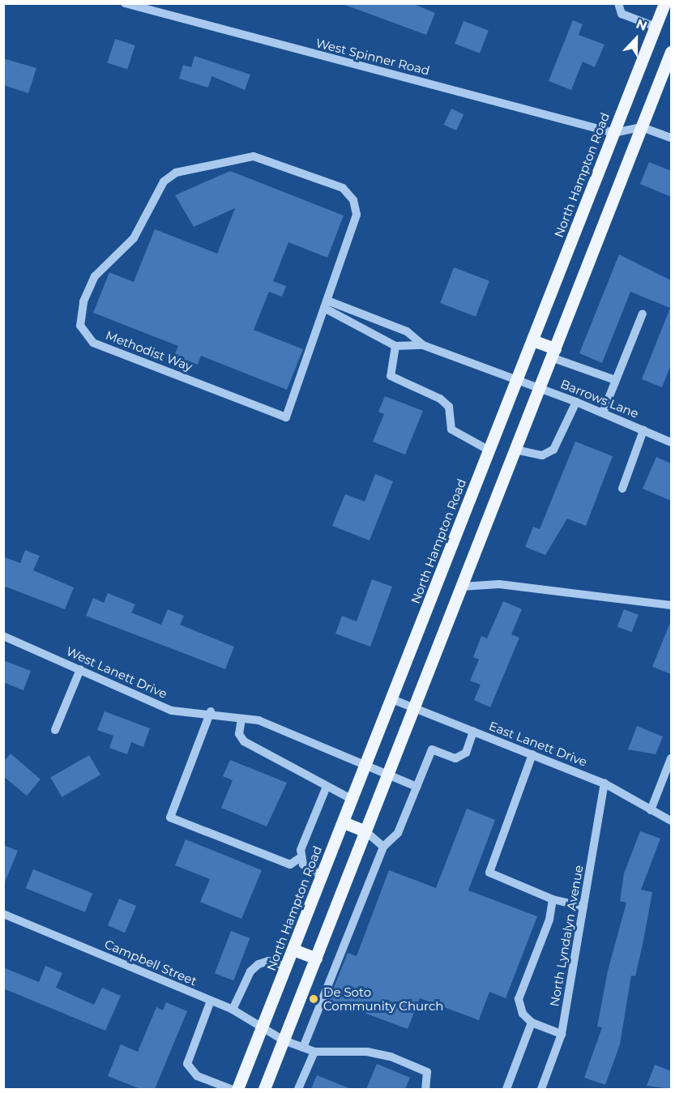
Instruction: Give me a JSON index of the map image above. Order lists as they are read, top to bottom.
{
  "streets": {
    "main road": ["North Hampton Road"],
    "street": [
      "West Spinner Road",
      "Methodist Way",
      "Barrows Lane",
      "West Lanett Drive",
      "East Lanett Drive",
      "North Lyndalyn Avenue",
      "Campbell Street"
    ]
  },
  "crossings": [
    ["West Spinner Road", "North Hampton Road"],
    ["North Hampton Road", "Barrows Lane"],
    ["North Hampton Road", "West Lanett Drive"],
    ["North Hampton Road", "East Lanett Drive"],
    ["North Hampton Road", "Campbell Street"],
    ["East Lanett Drive", "North Lyndalyn Avenue"]
  ],
  "places": ["De Soto Community Church"],
  "north": "top"
}
